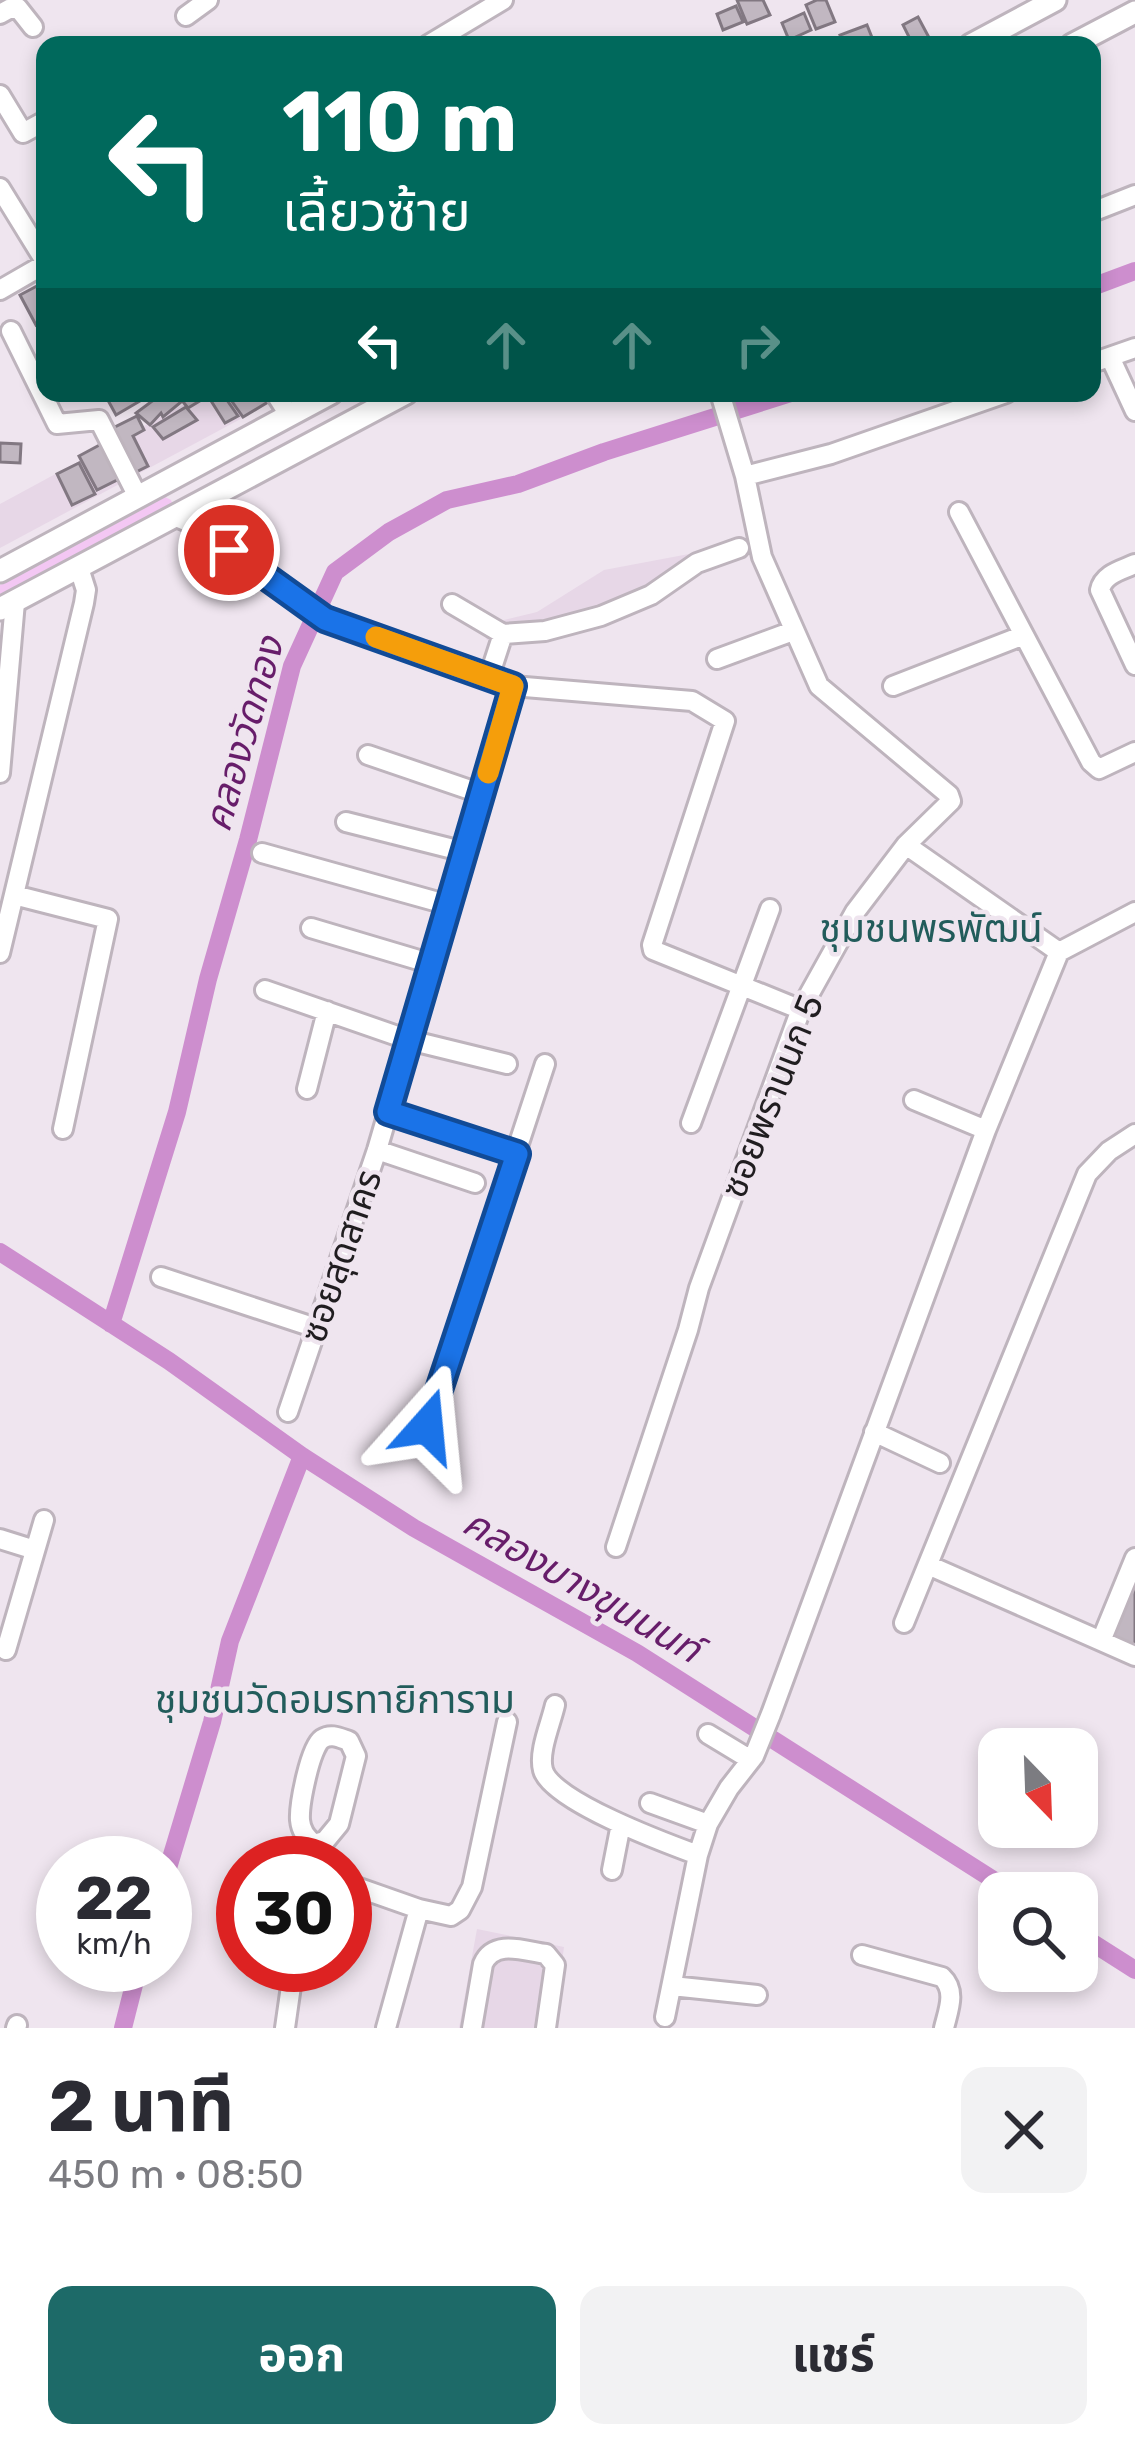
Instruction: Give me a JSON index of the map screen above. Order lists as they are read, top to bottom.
{
  "streets": {
    "street": ["ซอยพรานนก 5", "ซอยสุดสาคร"]
  },
  "districts": ["ชุมชนพรพัฒน์", "ชุมชนวัดอมรทายิการาม"],
  "water": ["คลองวัดทอง", "คลองบางขุนนนท์"],
  "north": "bottom right",
  "page": {
    "turn": ["110 m", "เลี้ยวซ้าย"],
    "speed": "22 km/h",
    "limit": "30",
    "heading": ["2 นาที", "450 m · 08:50"],
    "buttons": ["ออก", "แชร์"]
  }
}
